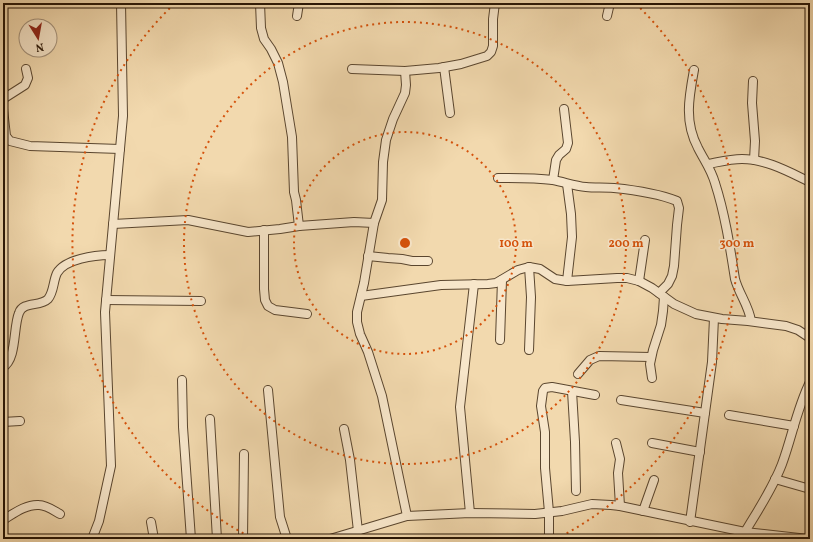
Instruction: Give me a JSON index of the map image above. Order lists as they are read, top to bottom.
{
  "north": "bottom",
  "rings": ["100 m", "200 m", "300 m"]
}
